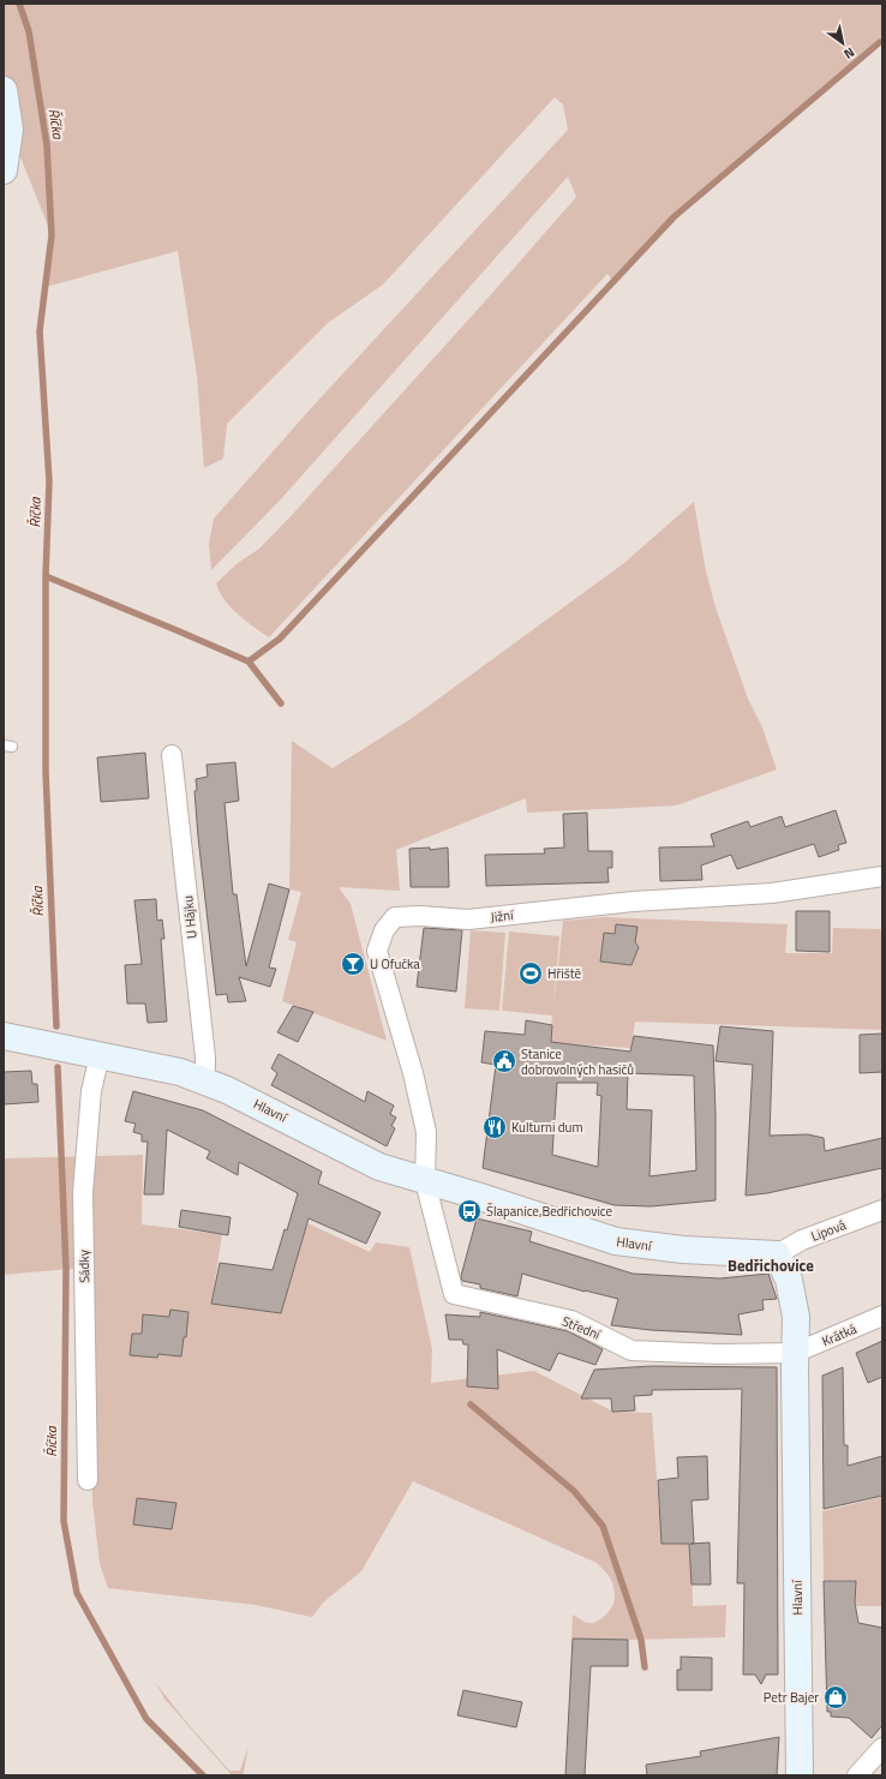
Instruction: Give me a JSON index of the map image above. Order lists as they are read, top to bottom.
{
  "streets": {
    "street": [
      "Jižní",
      "U Hájku",
      "Hlavní",
      "Lipová",
      "Sádky",
      "Střední",
      "Krátká"
    ]
  },
  "crossings": [
    ["Jižní", "Hlavní"],
    ["Jižní", "Střední"],
    ["U Hájku", "Hlavní"],
    ["Hlavní", "Lipová"],
    ["Hlavní", "Sádky"],
    ["Hlavní", "Střední"],
    ["Hlavní", "Krátká"],
    ["Střední", "Krátká"]
  ],
  "districts": ["Bedřichovice"],
  "water": ["Říčka"],
  "places": {
    "bar": ["U Ofučka"],
    "sports": ["Hřiště"],
    "public building": ["Stanice dobrovolných hasičů"],
    "restaurant": ["Kulturni dum"],
    "bus stop": ["Šlapanice,Bedřichovice"],
    "shop": ["Petr Bajer"]
  },
  "north": "bottom right"
}
